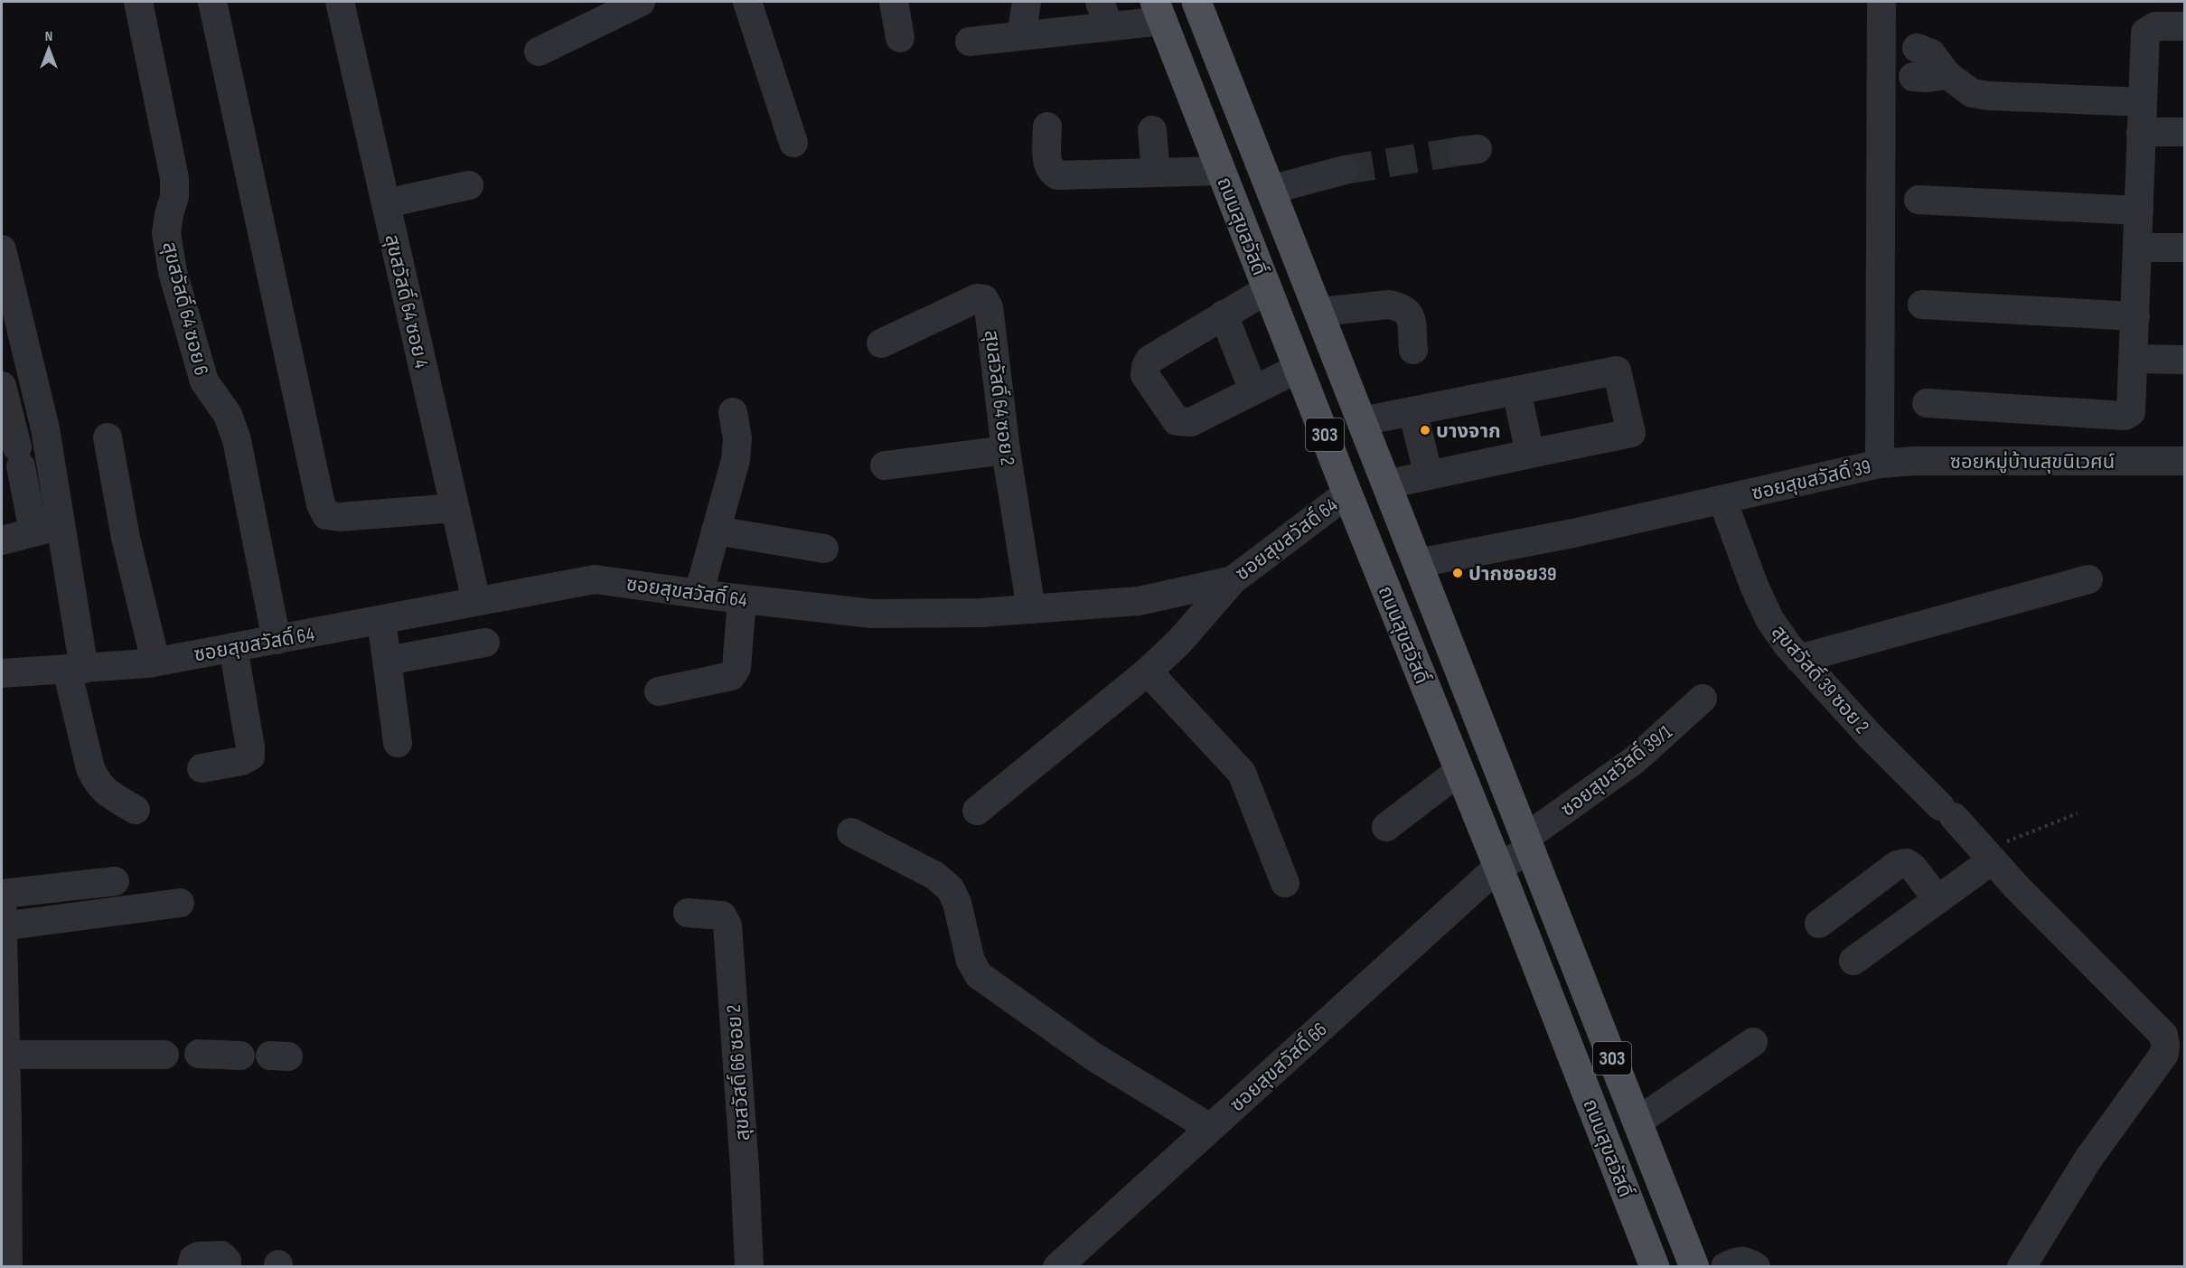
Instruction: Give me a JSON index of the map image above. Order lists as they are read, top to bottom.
{
  "streets": {
    "main road": ["ถนนสุขสวัสดิ์", "303"],
    "street": [
      "สุขสวัสดิ์ 64 ซอย 4",
      "สุขสวัสดิ์ 64 ซอย 6",
      "สุขสวัสดิ์ 64 ซอย 2",
      "ซอยหมู่บ้านสุขนิเวศน์",
      "ซอยสุขสวัสดิ์ 39",
      "ซอยสุขสวัสดิ์ 64",
      "สุขสวัสดิ์ 39 ซอย 2",
      "ซอยสุขสวัสดิ์ 39/1",
      "ซอยสุขสวัสดิ์ 66",
      "สุขสวัสดิ์ 66 ซอย 2"
    ]
  },
  "crossings": [
    ["ถนนสุขสวัสดิ์", "ซอยสุขสวัสดิ์ 39"],
    ["ถนนสุขสวัสดิ์", "ซอยสุขสวัสดิ์ 64"],
    ["ถนนสุขสวัสดิ์", "ซอยสุขสวัสดิ์ 39/1"],
    ["ถนนสุขสวัสดิ์", "ซอยสุขสวัสดิ์ 66"],
    ["สุขสวัสดิ์ 64 ซอย 4", "ซอยสุขสวัสดิ์ 64"],
    ["สุขสวัสดิ์ 64 ซอย 6", "ซอยสุขสวัสดิ์ 64"],
    ["สุขสวัสดิ์ 64 ซอย 2", "ซอยสุขสวัสดิ์ 64"],
    ["ซอยหมู่บ้านสุขนิเวศน์", "ซอยสุขสวัสดิ์ 39"],
    ["ซอยสุขสวัสดิ์ 39", "สุขสวัสดิ์ 39 ซอย 2"],
    ["ซอยสุขสวัสดิ์ 39/1", "ซอยสุขสวัสดิ์ 66"]
  ],
  "places": ["บางจาก", "ปากซอย39"],
  "north": "top"
}
